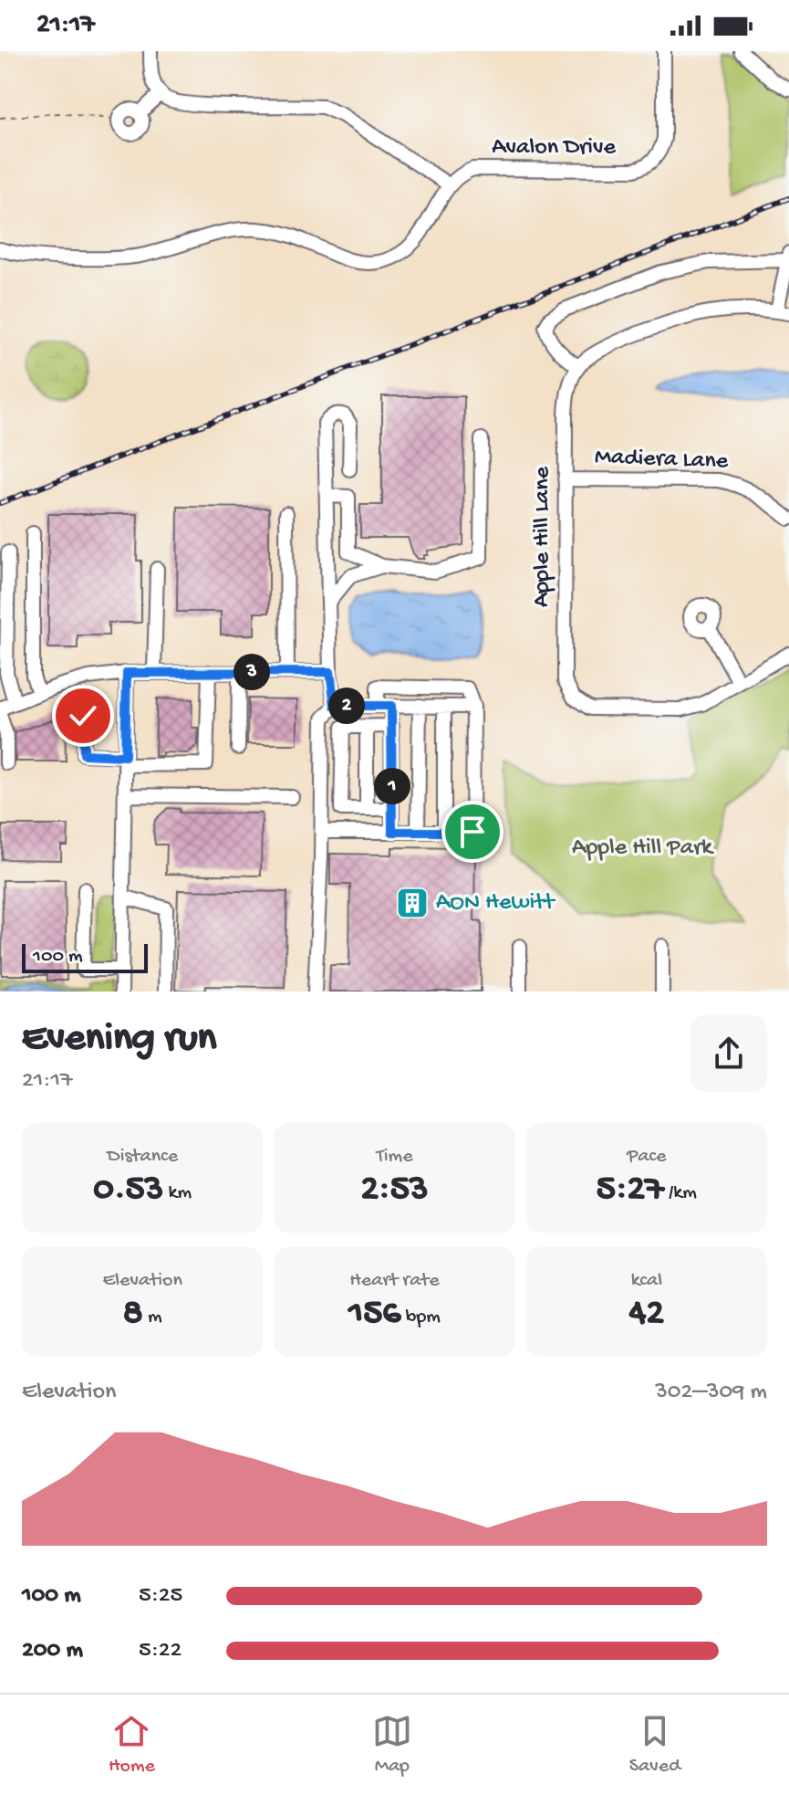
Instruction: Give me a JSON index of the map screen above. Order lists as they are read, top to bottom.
{
  "streets": {
    "street": ["Avalon Drive", "Madiera Lane", "Apple Hill Lane"]
  },
  "crossings": [
    ["Madiera Lane", "Apple Hill Lane"]
  ],
  "parks": ["Apple Hill Park"],
  "places": {
    "building": ["AON Hewitt"]
  },
  "scale_bar": "100 m",
  "page": {
    "status": "21:17",
    "pins": ["3", "2", "1"],
    "scale": "100 m",
    "heading": ["Evening run", "21:17"],
    "stats": [
      ["Distance", "0.53 km"],
      ["Time", "2:53"],
      ["Pace", "5:27 /km"],
      ["Elevation", "8 m"],
      ["Heart rate", "156 bpm"],
      ["kcal", "42"]
    ],
    "chart": ["Elevation", "302–309 m"],
    "list": [
      {
        "name": "100 m",
        "note": "5:25"
      },
      {
        "name": "200 m",
        "note": "5:22"
      }
    ],
    "tabs": ["Home", "Map", "Saved"]
  }
}
